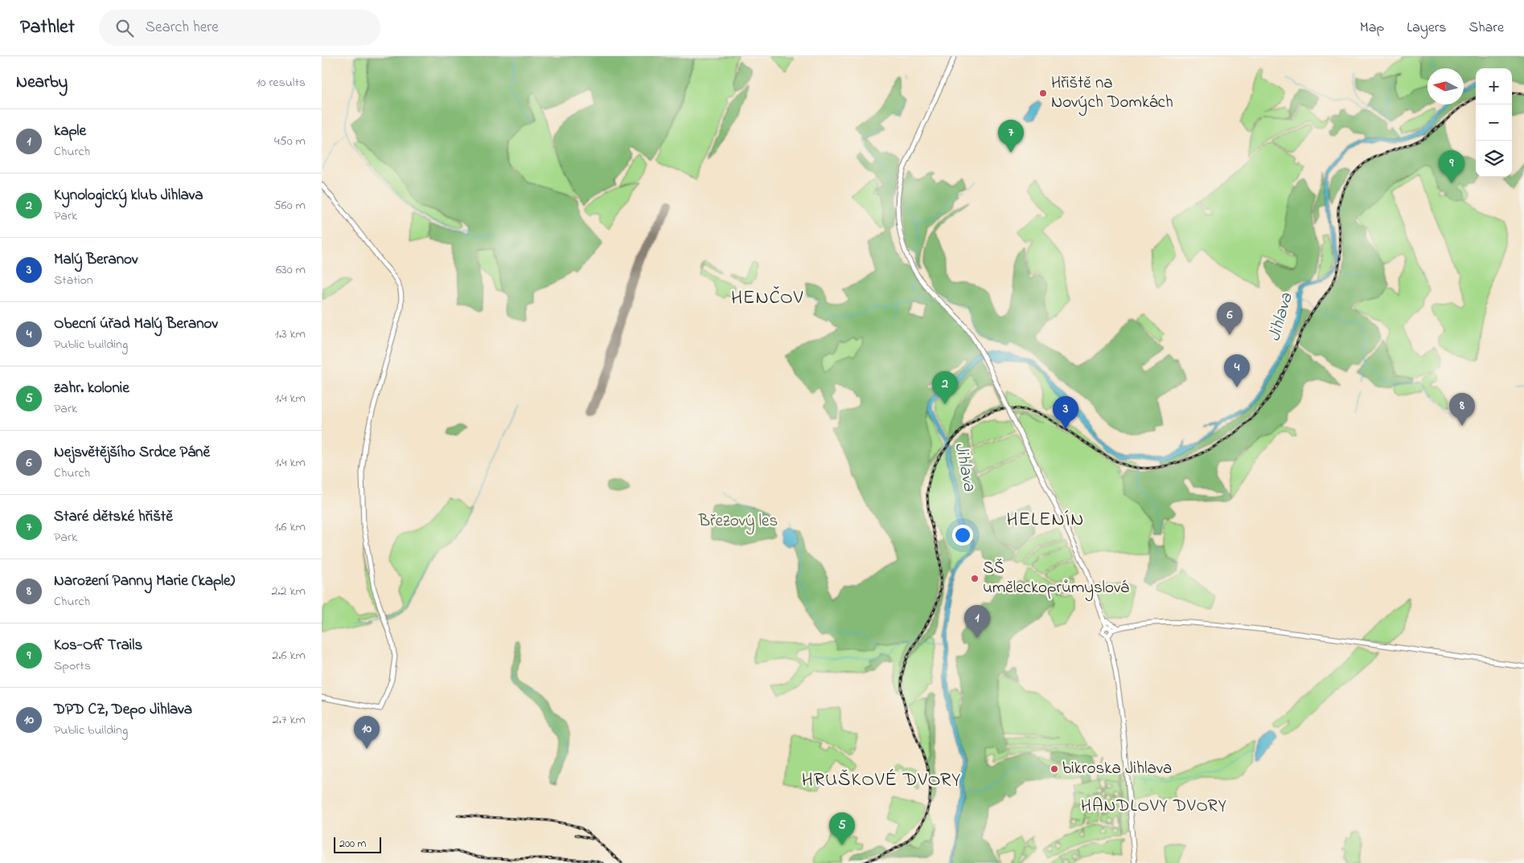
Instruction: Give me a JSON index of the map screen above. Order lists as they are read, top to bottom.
{
  "districts": [
    "HENČOV",
    "HELENÍN",
    "HRUŠKOVÉ DVORY",
    "HANDLOVY DVORY"
  ],
  "water": ["Jihlava"],
  "parks": ["Březový les"],
  "places": ["Hřiště na Nových Domkách", "SŠ uměleckoprůmyslová", "bikroska Jihlava"],
  "scale_bar": "200 m",
  "north": "left",
  "page": {
    "header": "Pathlet",
    "search": "Search here",
    "nav": ["Map", "Layers", "Share"],
    "heading": ["Nearby", "10 results"],
    "map_buttons": ["+", "−"],
    "list": [
      {
        "mark": "1",
        "name": "kaple",
        "note": "Church",
        "value": "450 m"
      },
      {
        "mark": "2",
        "name": "Kynologický klub Jihlava",
        "note": "Park",
        "value": "560 m"
      },
      {
        "mark": "3",
        "name": "Malý Beranov",
        "note": "Station",
        "value": "630 m"
      },
      {
        "mark": "4",
        "name": "Obecní úřad Malý Beranov",
        "note": "Public building",
        "value": "1.3 km"
      },
      {
        "mark": "5",
        "name": "zahr. kolonie",
        "note": "Park",
        "value": "1.4 km"
      },
      {
        "mark": "6",
        "name": "Nejsvětějšího Srdce Páně",
        "note": "Church",
        "value": "1.4 km"
      },
      {
        "mark": "7",
        "name": "Staré dětské hřiště",
        "note": "Park",
        "value": "1.6 km"
      },
      {
        "mark": "8",
        "name": "Narození Panny Marie (kaple)",
        "note": "Church",
        "value": "2.2 km"
      },
      {
        "mark": "9",
        "name": "Kos-Off Trails",
        "note": "Sports",
        "value": "2.6 km"
      },
      {
        "mark": "10",
        "name": "DPD CZ, Depo Jihlava",
        "note": "Public building",
        "value": "2.7 km"
      }
    ],
    "pins": [
      "7",
      "9",
      "6",
      "4",
      "2",
      "8",
      "3",
      "1",
      "10",
      "5"
    ],
    "scale": "200 m"
  }
}
